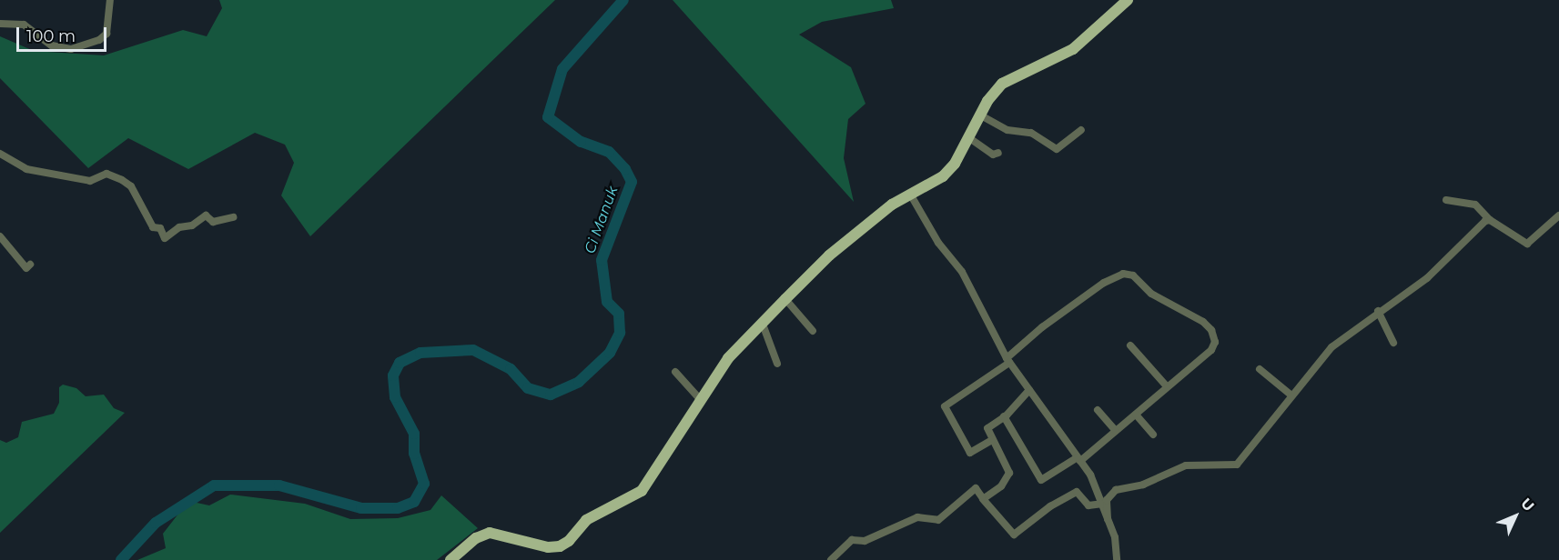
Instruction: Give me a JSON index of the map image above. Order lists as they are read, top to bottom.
{
  "water": ["Ci Manuk"],
  "scale_bar": "100 m",
  "north": "top right"
}
